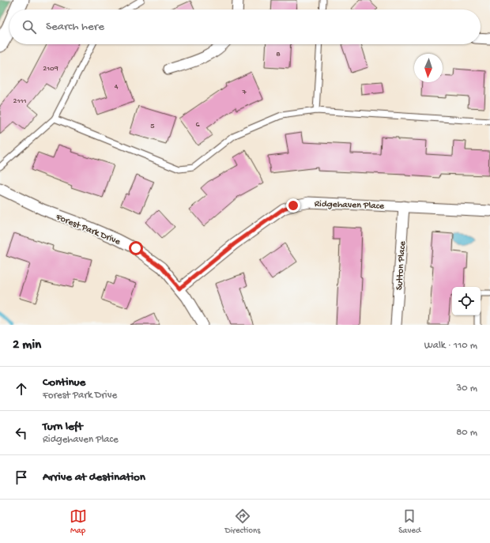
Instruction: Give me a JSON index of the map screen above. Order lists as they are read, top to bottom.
{
  "streets": {
    "street": ["Ridgehaven Place", "Forest Park Drive", "Sutton Place"]
  },
  "crossings": [
    ["Ridgehaven Place", "Forest Park Drive"],
    ["Ridgehaven Place", "Sutton Place"]
  ],
  "house_numbers": [
    "8",
    "2109",
    "4",
    "7",
    "2111",
    "6",
    "5"
  ],
  "north": "bottom",
  "page": {
    "search": "Search here",
    "heading": ["2 min", "Walk · 110 m"],
    "list": [
      ["Continue", "Forest Park Drive", "30 m"],
      ["Turn left", "Ridgehaven Place", "80 m"],
      "Arrive at destination"
    ],
    "nav": ["Map", "Directions", "Saved"]
  }
}
